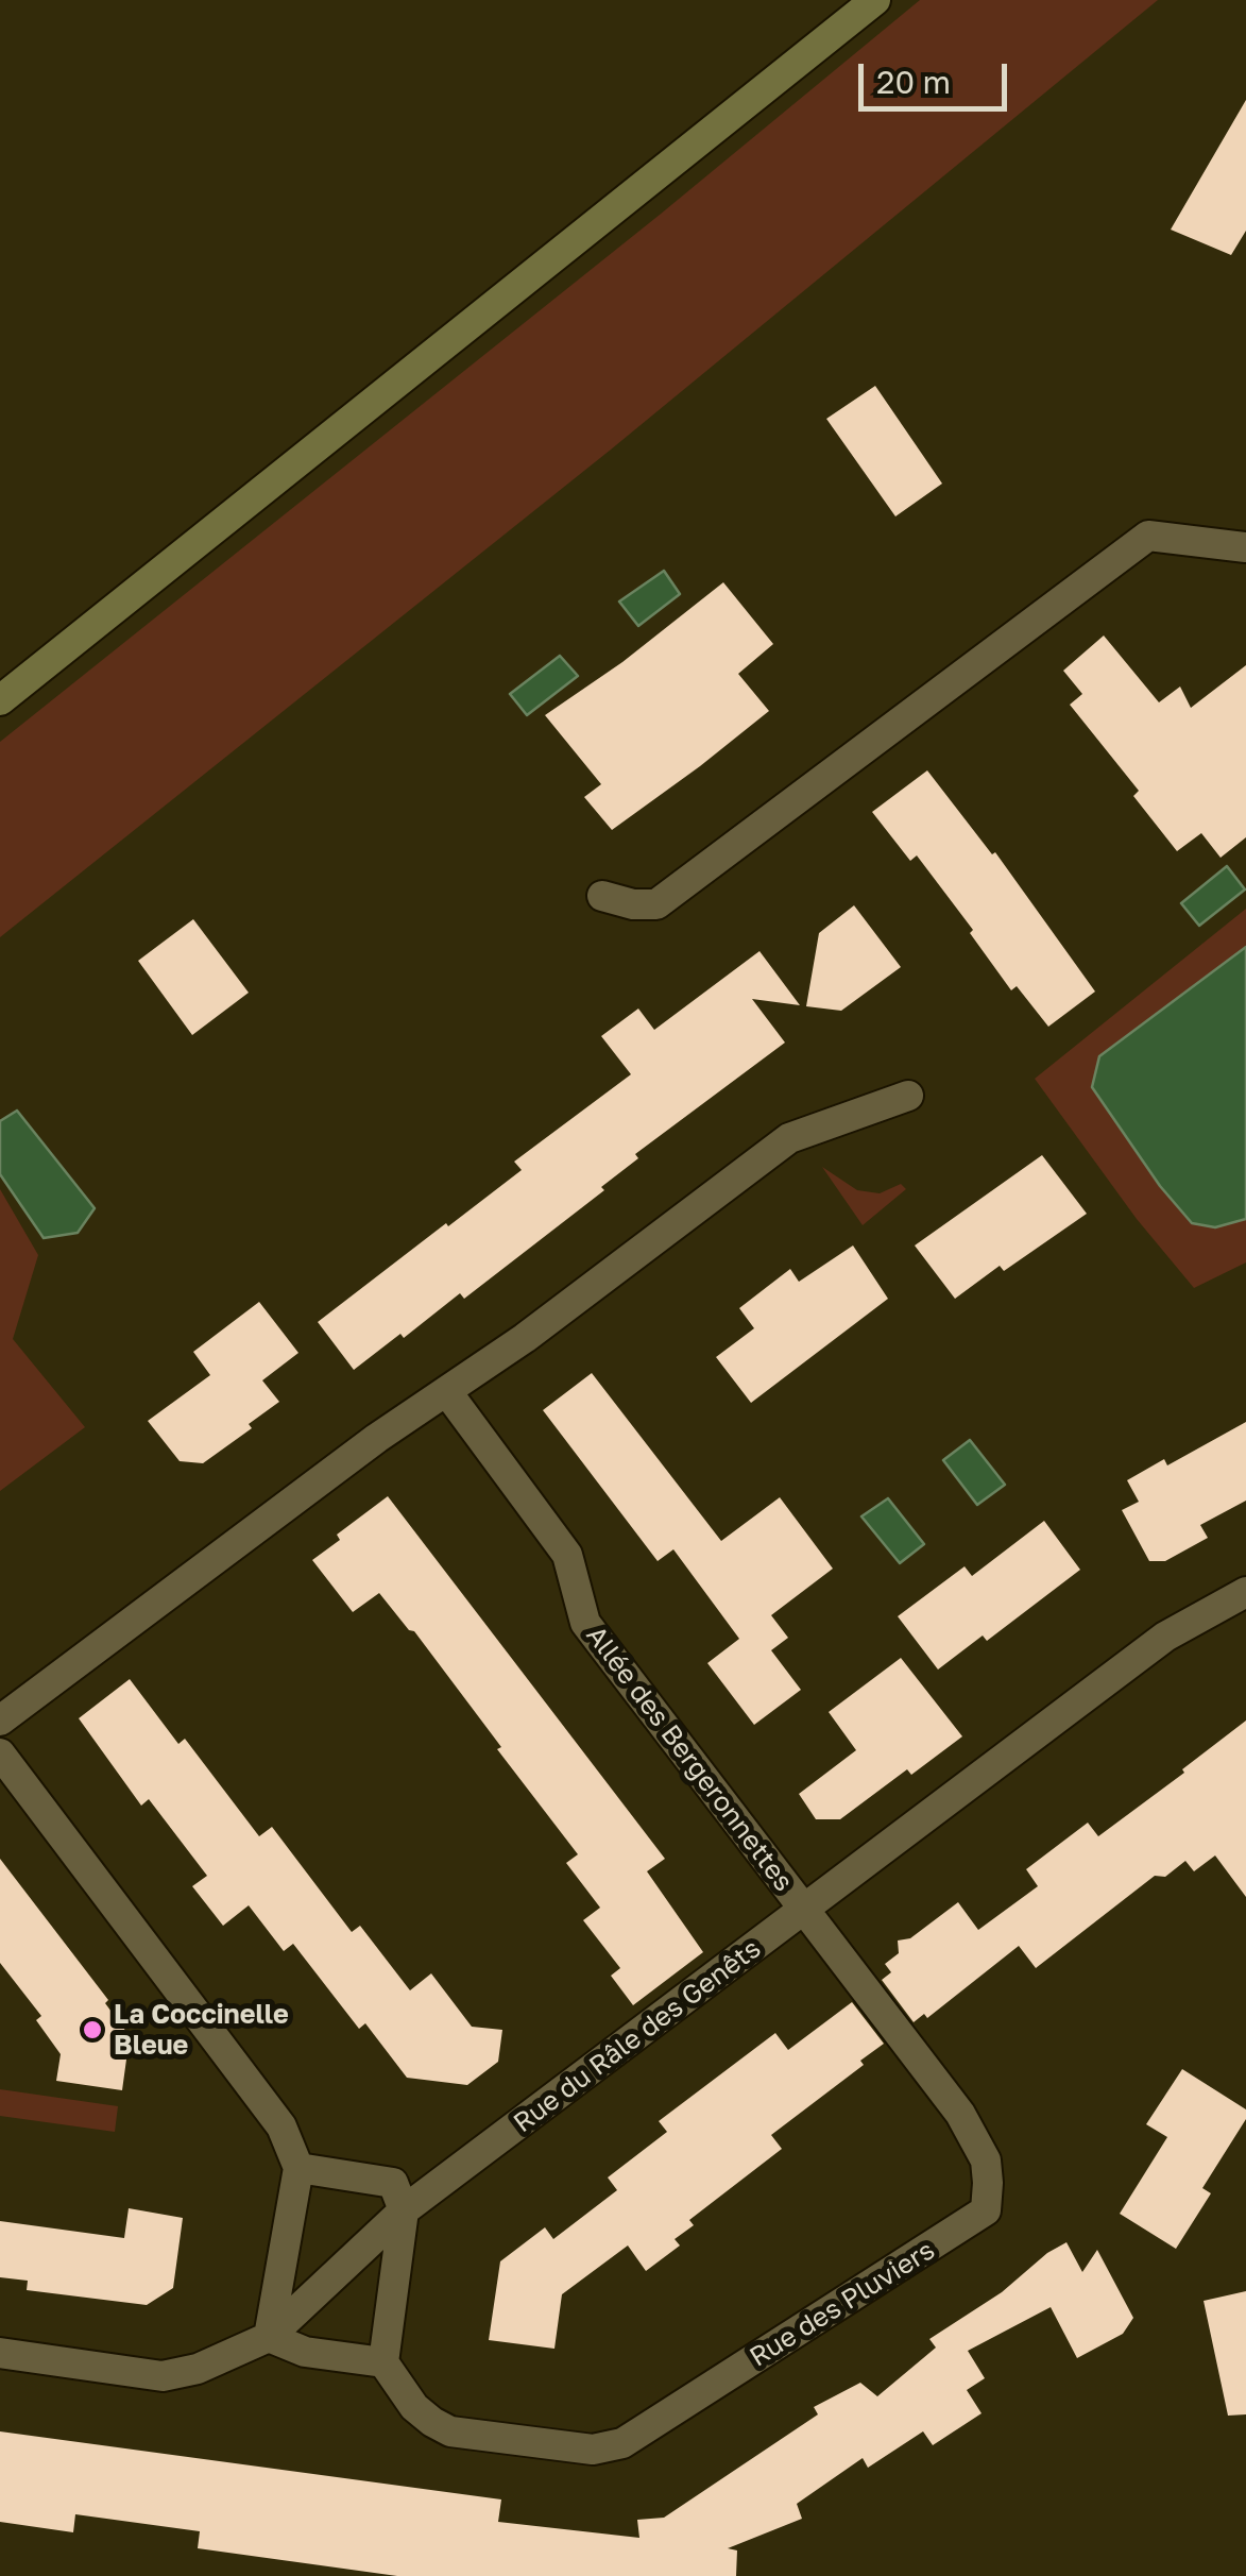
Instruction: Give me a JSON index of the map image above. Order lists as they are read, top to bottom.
{
  "streets": {
    "street": ["Allée des Bergeronnettes", "Rue du Râle des Genêts", "Rue des Pluviers"]
  },
  "crossings": [
    ["Allée des Bergeronnettes", "Rue du Râle des Genêts"],
    ["Allée des Bergeronnettes", "Rue des Pluviers"],
    ["Rue du Râle des Genêts", "Rue des Pluviers"]
  ],
  "places": ["La Coccinelle Bleue"],
  "scale_bar": "20 m"
}
